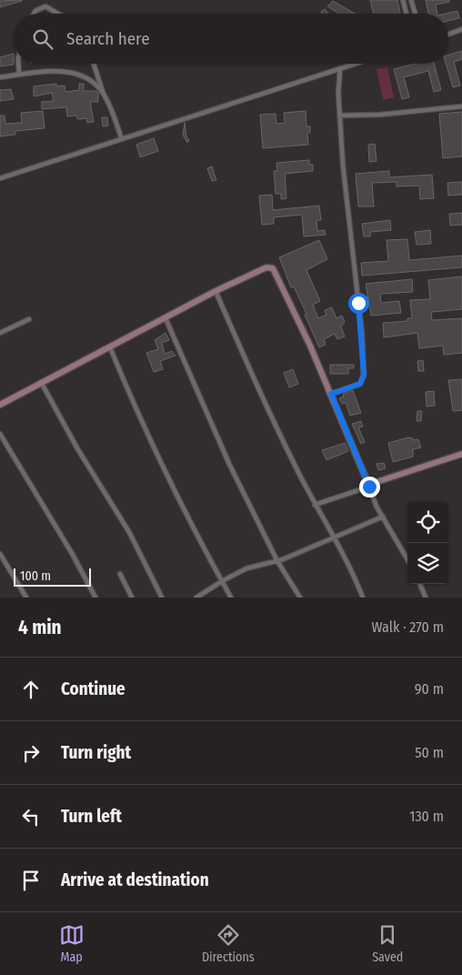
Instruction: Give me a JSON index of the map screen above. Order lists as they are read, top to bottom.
{
  "scale_bar": "100 m",
  "page": {
    "search": "Search here",
    "scale": "100 m",
    "heading": ["4 min", "Walk · 270 m"],
    "list": [
      ["Continue", "90 m"],
      ["Turn right", "50 m"],
      ["Turn left", "130 m"],
      "Arrive at destination"
    ],
    "nav": ["Map", "Directions", "Saved"]
  }
}
